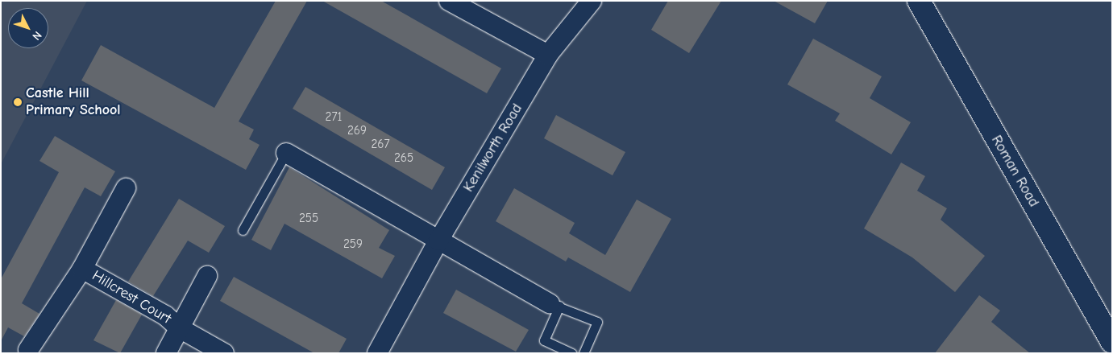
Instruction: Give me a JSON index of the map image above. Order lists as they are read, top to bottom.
{
  "streets": {
    "street": ["Kenilworth Road", "Roman Road", "Hillcrest Court"]
  },
  "places": ["Castle Hill Primary School"],
  "house_numbers": [
    "271",
    "269",
    "267",
    "265",
    "255",
    "259"
  ],
  "north": "bottom right"
}
